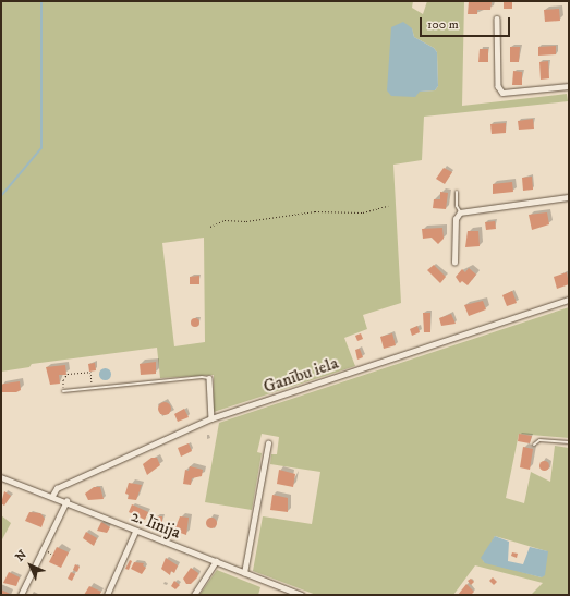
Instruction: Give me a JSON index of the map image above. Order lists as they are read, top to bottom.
{
  "streets": {
    "street": ["Ganību iela", "2. līnija"]
  },
  "crossings": [
    ["Ganību iela", "2. līnija"]
  ],
  "scale_bar": "100 m",
  "north": "top left"
}
